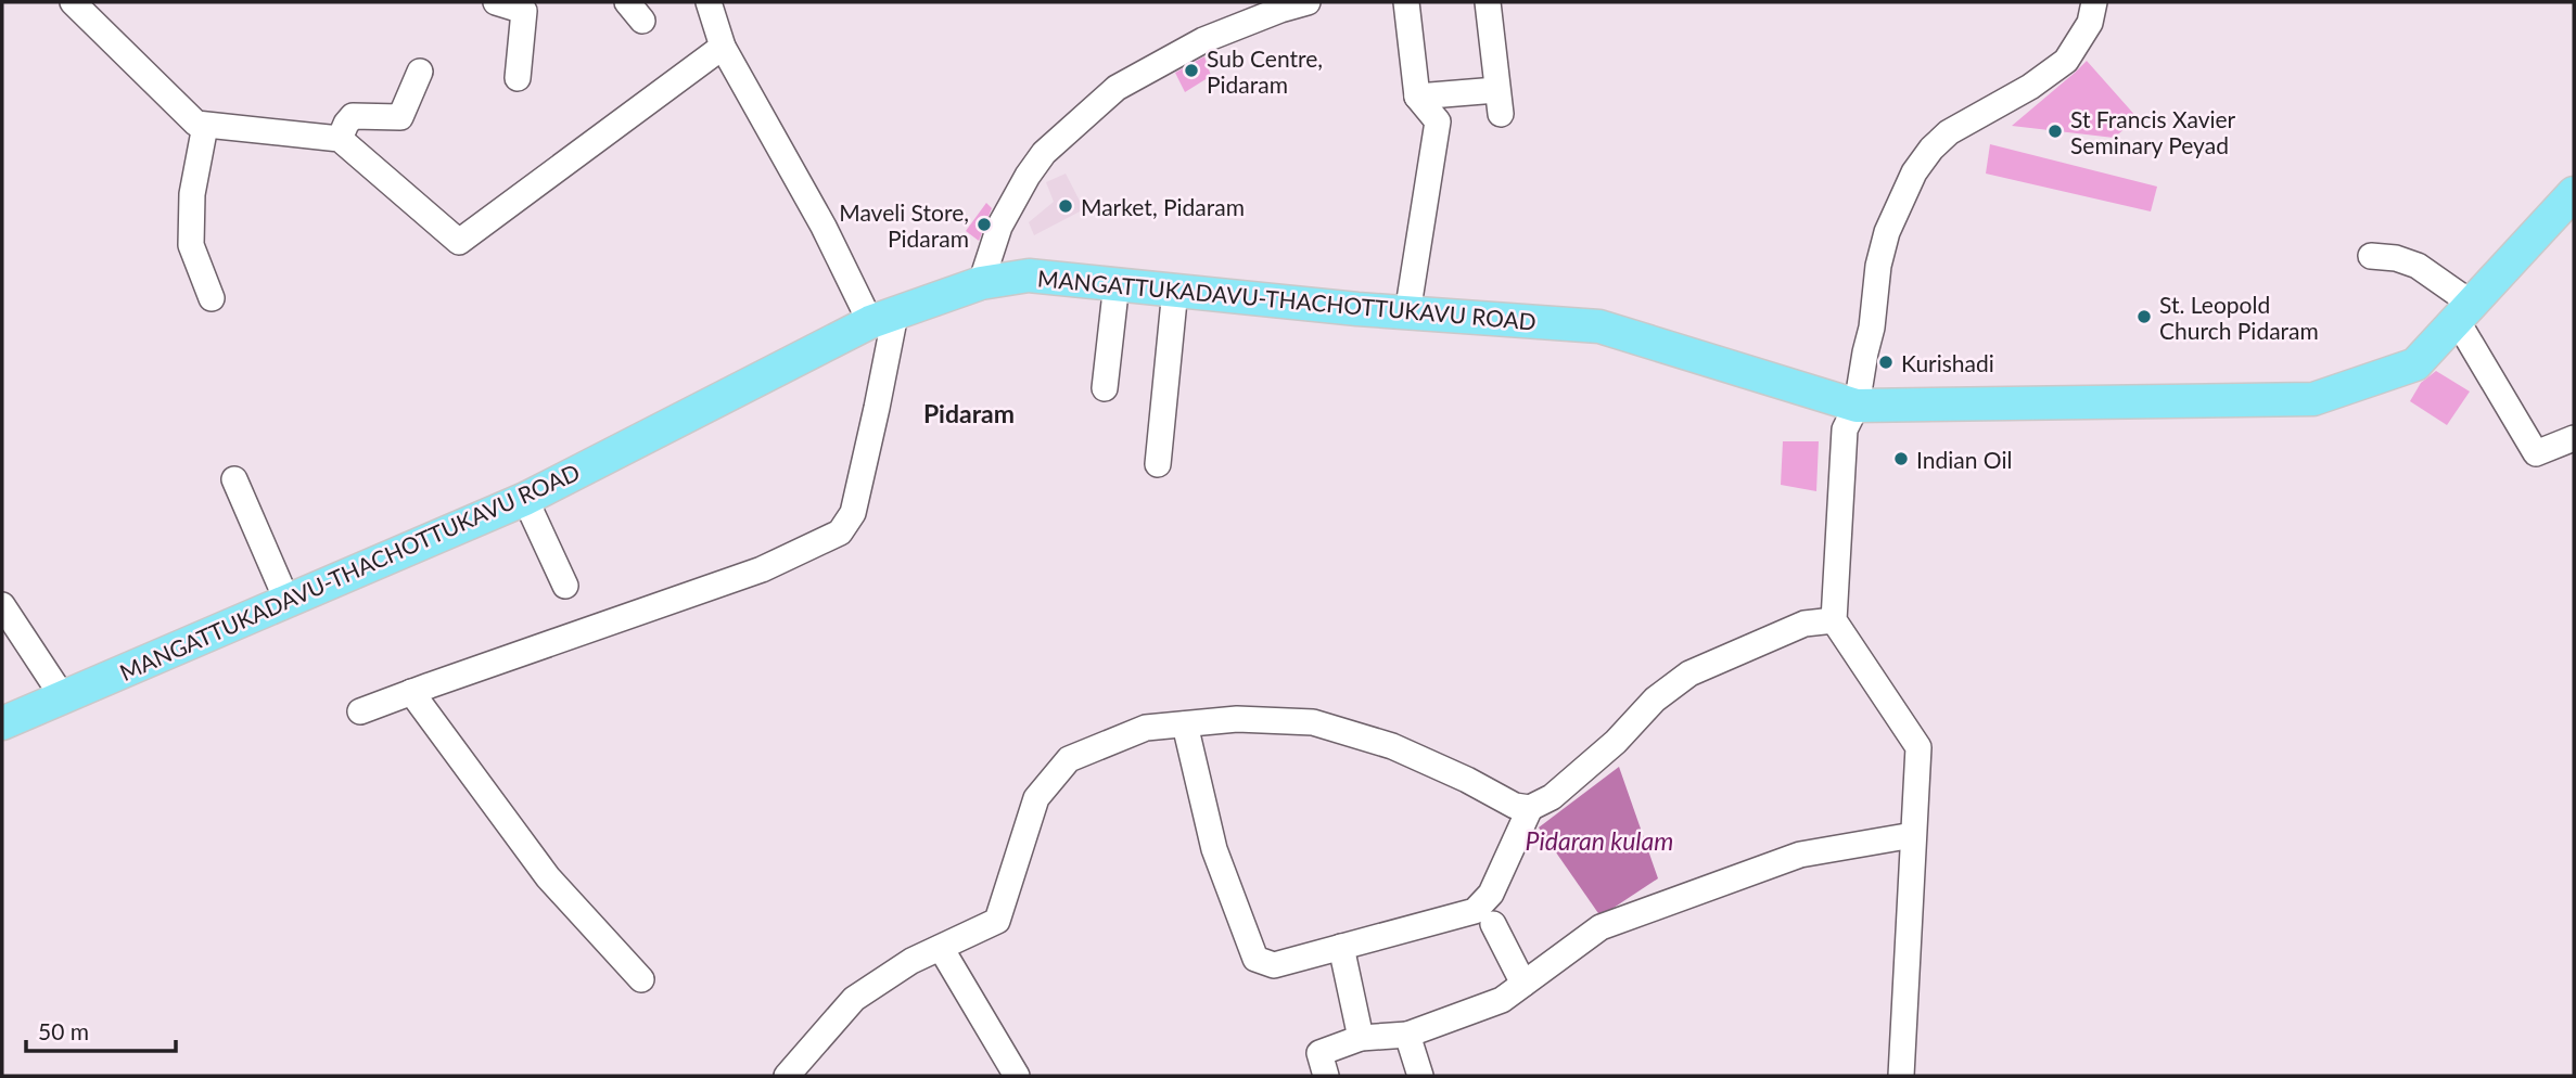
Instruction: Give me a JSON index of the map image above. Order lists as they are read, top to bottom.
{
  "streets": {
    "main road": ["MANGATTUKADAVU-THACHOTTUKAVU ROAD"]
  },
  "districts": ["Pidaram"],
  "water": ["Pidaran kulam"],
  "places": [
    "Sub Centre, Pidaram",
    "St Francis Xavier Seminary Peyad",
    "Market, Pidaram",
    "Maveli Store, Pidaram",
    "St. Leopold Church Pidaram",
    "Kurishadi",
    "Indian Oil"
  ],
  "scale_bar": "50 m"
}
